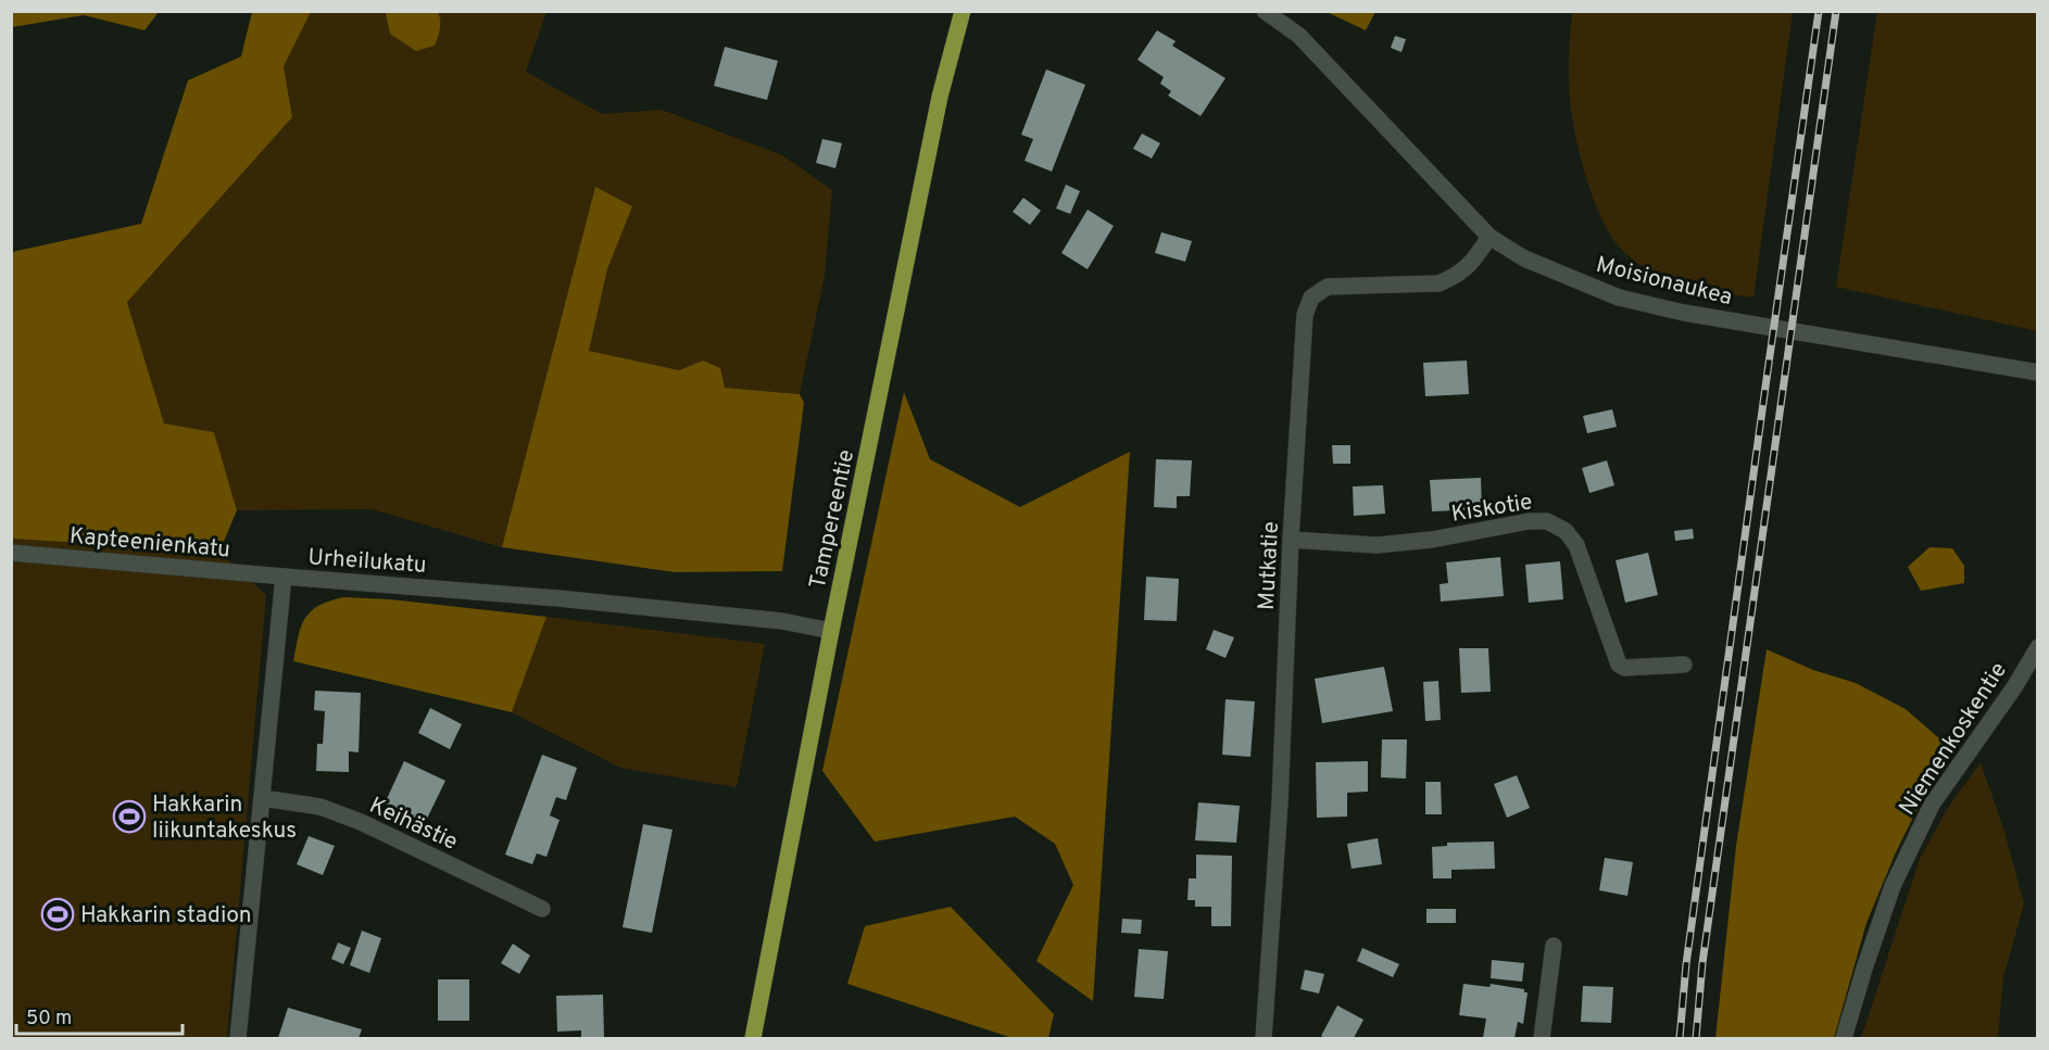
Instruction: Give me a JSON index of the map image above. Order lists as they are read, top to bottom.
{
  "streets": {
    "main road": ["Tampereentie"],
    "street": [
      "Moisionaukea",
      "Kiskotie",
      "Kapteenienkatu",
      "Urheilukatu",
      "Mutkatie",
      "Niemenkoskentie",
      "Keihästie"
    ]
  },
  "crossings": [
    ["Moisionaukea", "Mutkatie"],
    ["Kiskotie", "Mutkatie"],
    ["Tampereentie", "Urheilukatu"],
    ["Kapteenienkatu", "Urheilukatu"],
    ["Urheilukatu", "Keihästie"]
  ],
  "places": {
    "sports": ["Hakkarin liikuntakeskus", "Hakkarin stadion"]
  },
  "scale_bar": "50 m"
}
